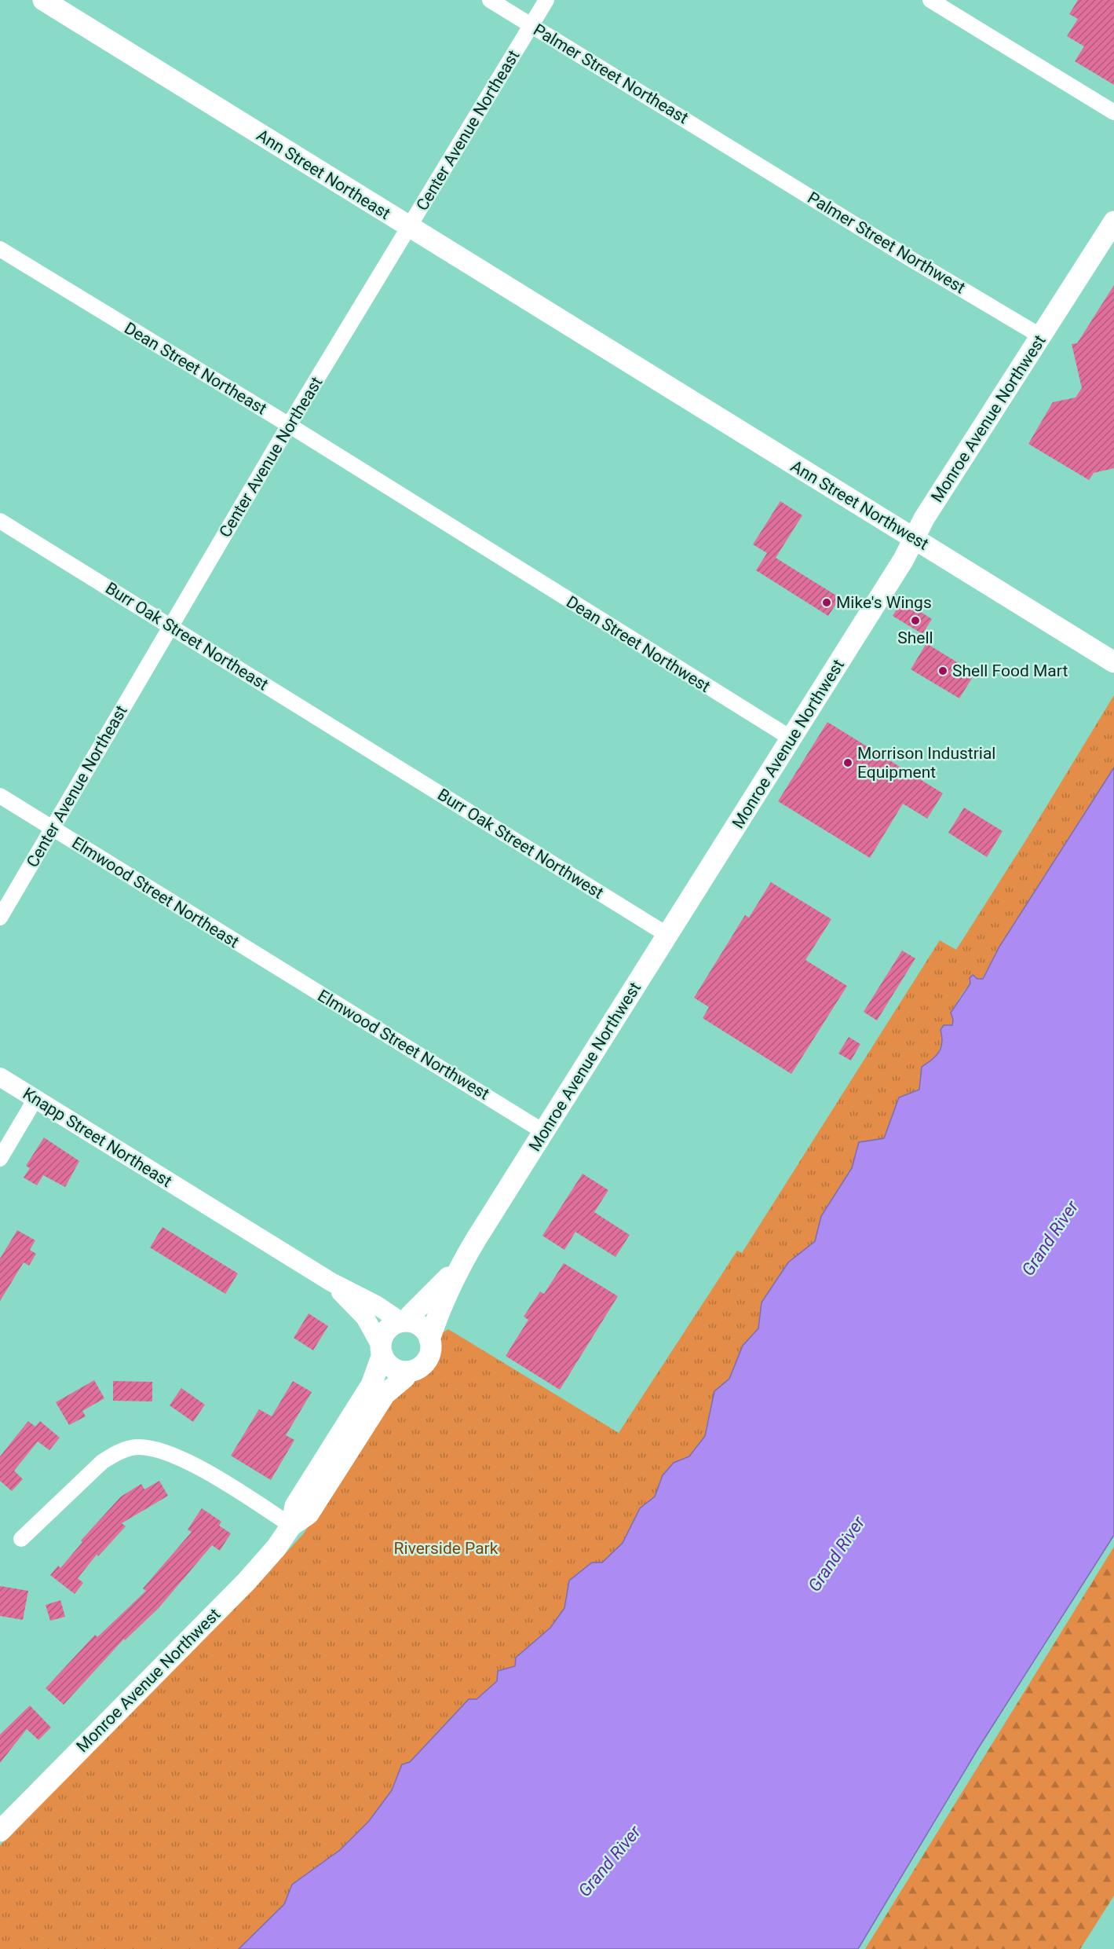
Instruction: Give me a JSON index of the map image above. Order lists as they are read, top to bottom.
{
  "streets": {
    "main road": ["Ann Street Northeast", "Monroe Avenue Northwest", "Ann Street Northwest"],
    "street": [
      "Palmer Street Northeast",
      "Center Avenue Northeast",
      "Palmer Street Northwest",
      "Dean Street Northeast",
      "Burr Oak Street Northeast",
      "Dean Street Northwest",
      "Burr Oak Street Northwest",
      "Elmwood Street Northeast",
      "Elmwood Street Northwest",
      "Knapp Street Northeast"
    ]
  },
  "crossings": [
    ["Palmer Street Northeast", "Center Avenue Northeast"],
    ["Palmer Street Northeast", "Palmer Street Northwest"],
    ["Center Avenue Northeast", "Ann Street Northeast"],
    ["Center Avenue Northeast", "Dean Street Northeast"],
    ["Center Avenue Northeast", "Burr Oak Street Northeast"],
    ["Center Avenue Northeast", "Elmwood Street Northeast"],
    ["Ann Street Northeast", "Ann Street Northwest"],
    ["Palmer Street Northwest", "Monroe Avenue Northwest"],
    ["Dean Street Northeast", "Dean Street Northwest"],
    ["Monroe Avenue Northwest", "Ann Street Northwest"],
    ["Monroe Avenue Northwest", "Dean Street Northwest"],
    ["Monroe Avenue Northwest", "Burr Oak Street Northwest"],
    ["Monroe Avenue Northwest", "Elmwood Street Northwest"],
    ["Burr Oak Street Northeast", "Burr Oak Street Northwest"],
    ["Elmwood Street Northeast", "Elmwood Street Northwest"]
  ],
  "water": ["Grand River"],
  "parks": ["Riverside Park"],
  "places": [
    "Mike's Wings",
    "Shell",
    "Shell Food Mart",
    "Morrison Industrial Equipment"
  ]
}
